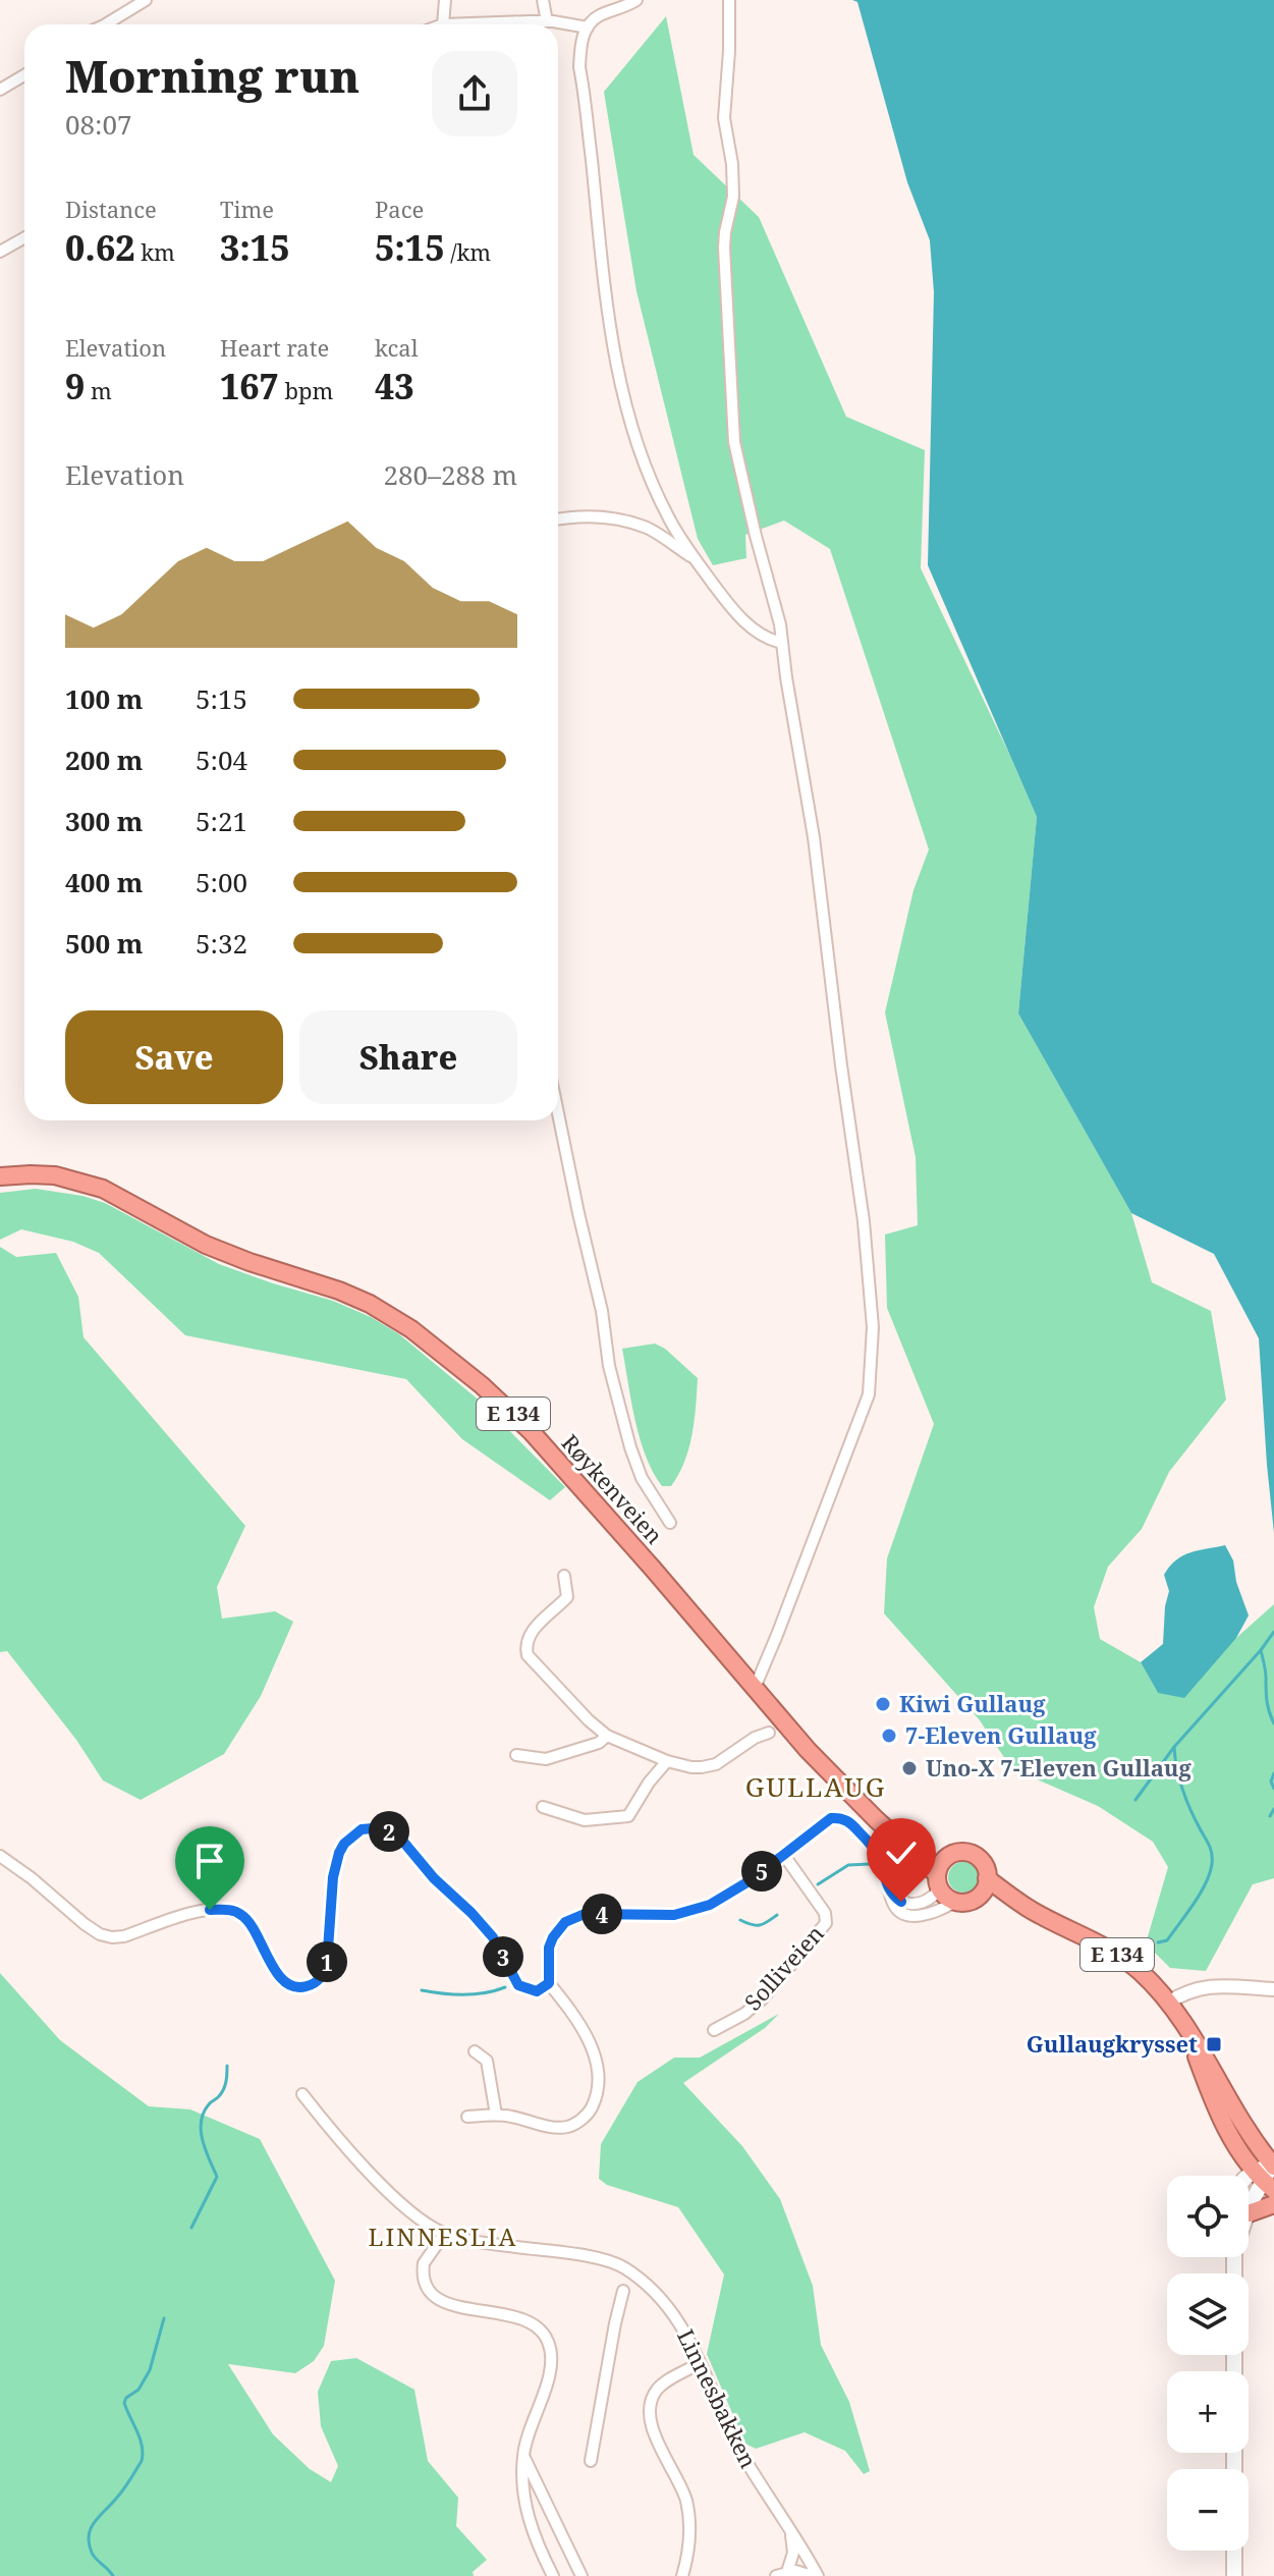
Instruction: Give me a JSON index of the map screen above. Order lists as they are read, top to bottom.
{
  "streets": {
    "highway": ["E 134", "Røykenveien"],
    "street": ["Solliveien", "Linnesbakken"]
  },
  "crossings": [
    ["E 134", "Røykenveien"]
  ],
  "districts": ["GULLAUG", "LINNESLIA"],
  "places": {
    "other": ["Kiwi Gullaug", "7-Eleven Gullaug", "Uno-X 7-Eleven Gullaug"],
    "transit": ["Gullaugkrysset"]
  },
  "page": {
    "heading": ["Morning run", "08:07"],
    "stats": [
      ["Distance", "0.62 km"],
      ["Time", "3:15"],
      ["Pace", "5:15 /km"],
      ["Elevation", "9 m"],
      ["Heart rate", "167 bpm"],
      ["kcal", "43"]
    ],
    "chart": ["Elevation", "280–288 m"],
    "list": [
      {
        "name": "100 m",
        "note": "5:15"
      },
      {
        "name": "200 m",
        "note": "5:04"
      },
      {
        "name": "300 m",
        "note": "5:21"
      },
      {
        "name": "400 m",
        "note": "5:00"
      },
      {
        "name": "500 m",
        "note": "5:32"
      }
    ],
    "buttons": ["Save", "Share"],
    "pins": [
      "2",
      "5",
      "4",
      "3",
      "1"
    ],
    "map_buttons": ["+", "−"]
  }
}
